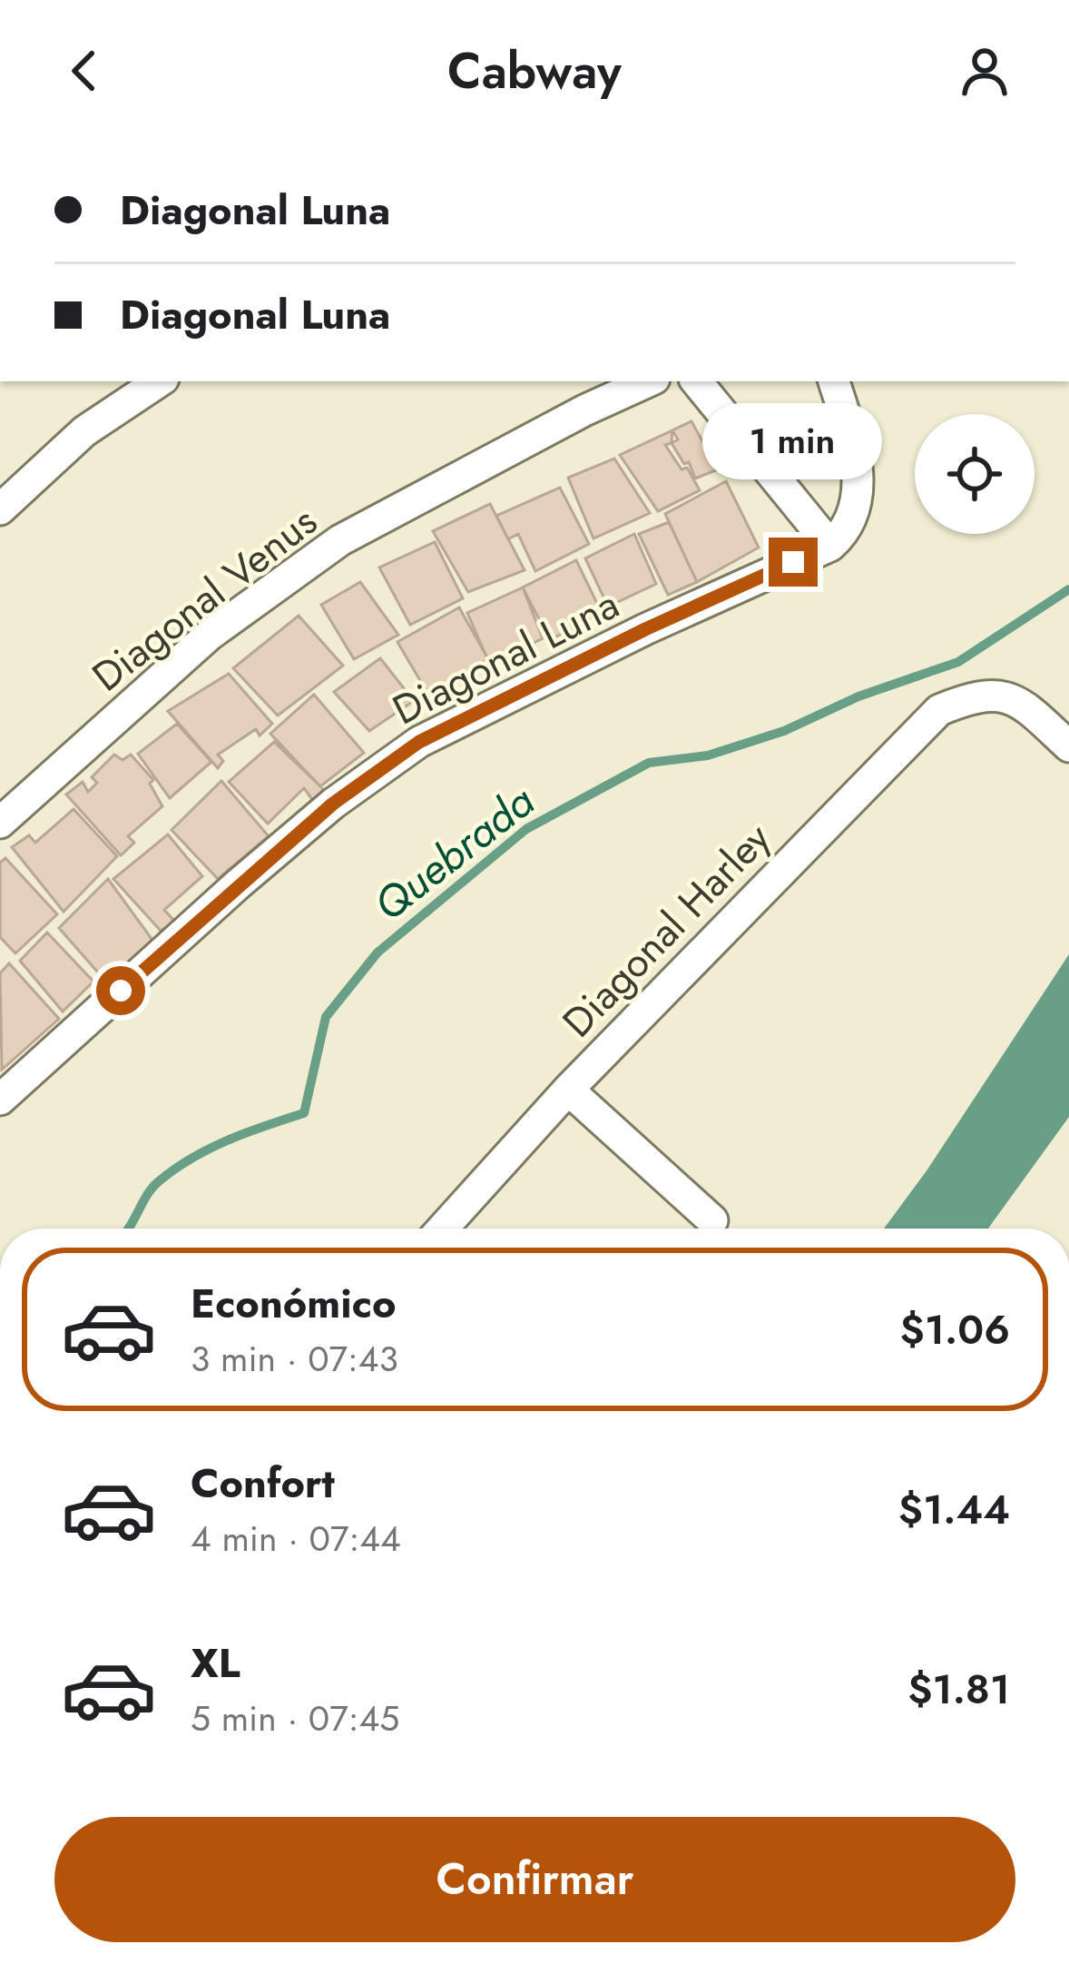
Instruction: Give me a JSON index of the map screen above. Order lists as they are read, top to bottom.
{
  "streets": {
    "street": ["Diagonal Venus", "Diagonal Luna", "Diagonal Harley"]
  },
  "water": ["Quebrada"],
  "page": {
    "header": "Cabway",
    "banner": ["Diagonal Luna", "Diagonal Luna"],
    "bubble": "1 min",
    "list": [
      {
        "name": "Económico",
        "note": "3 min · 07:43",
        "value": "$1.06"
      },
      {
        "name": "Confort",
        "note": "4 min · 07:44",
        "value": "$1.44"
      },
      {
        "name": "XL",
        "note": "5 min · 07:45",
        "value": "$1.81"
      }
    ],
    "buttons": "Confirmar"
  }
}
